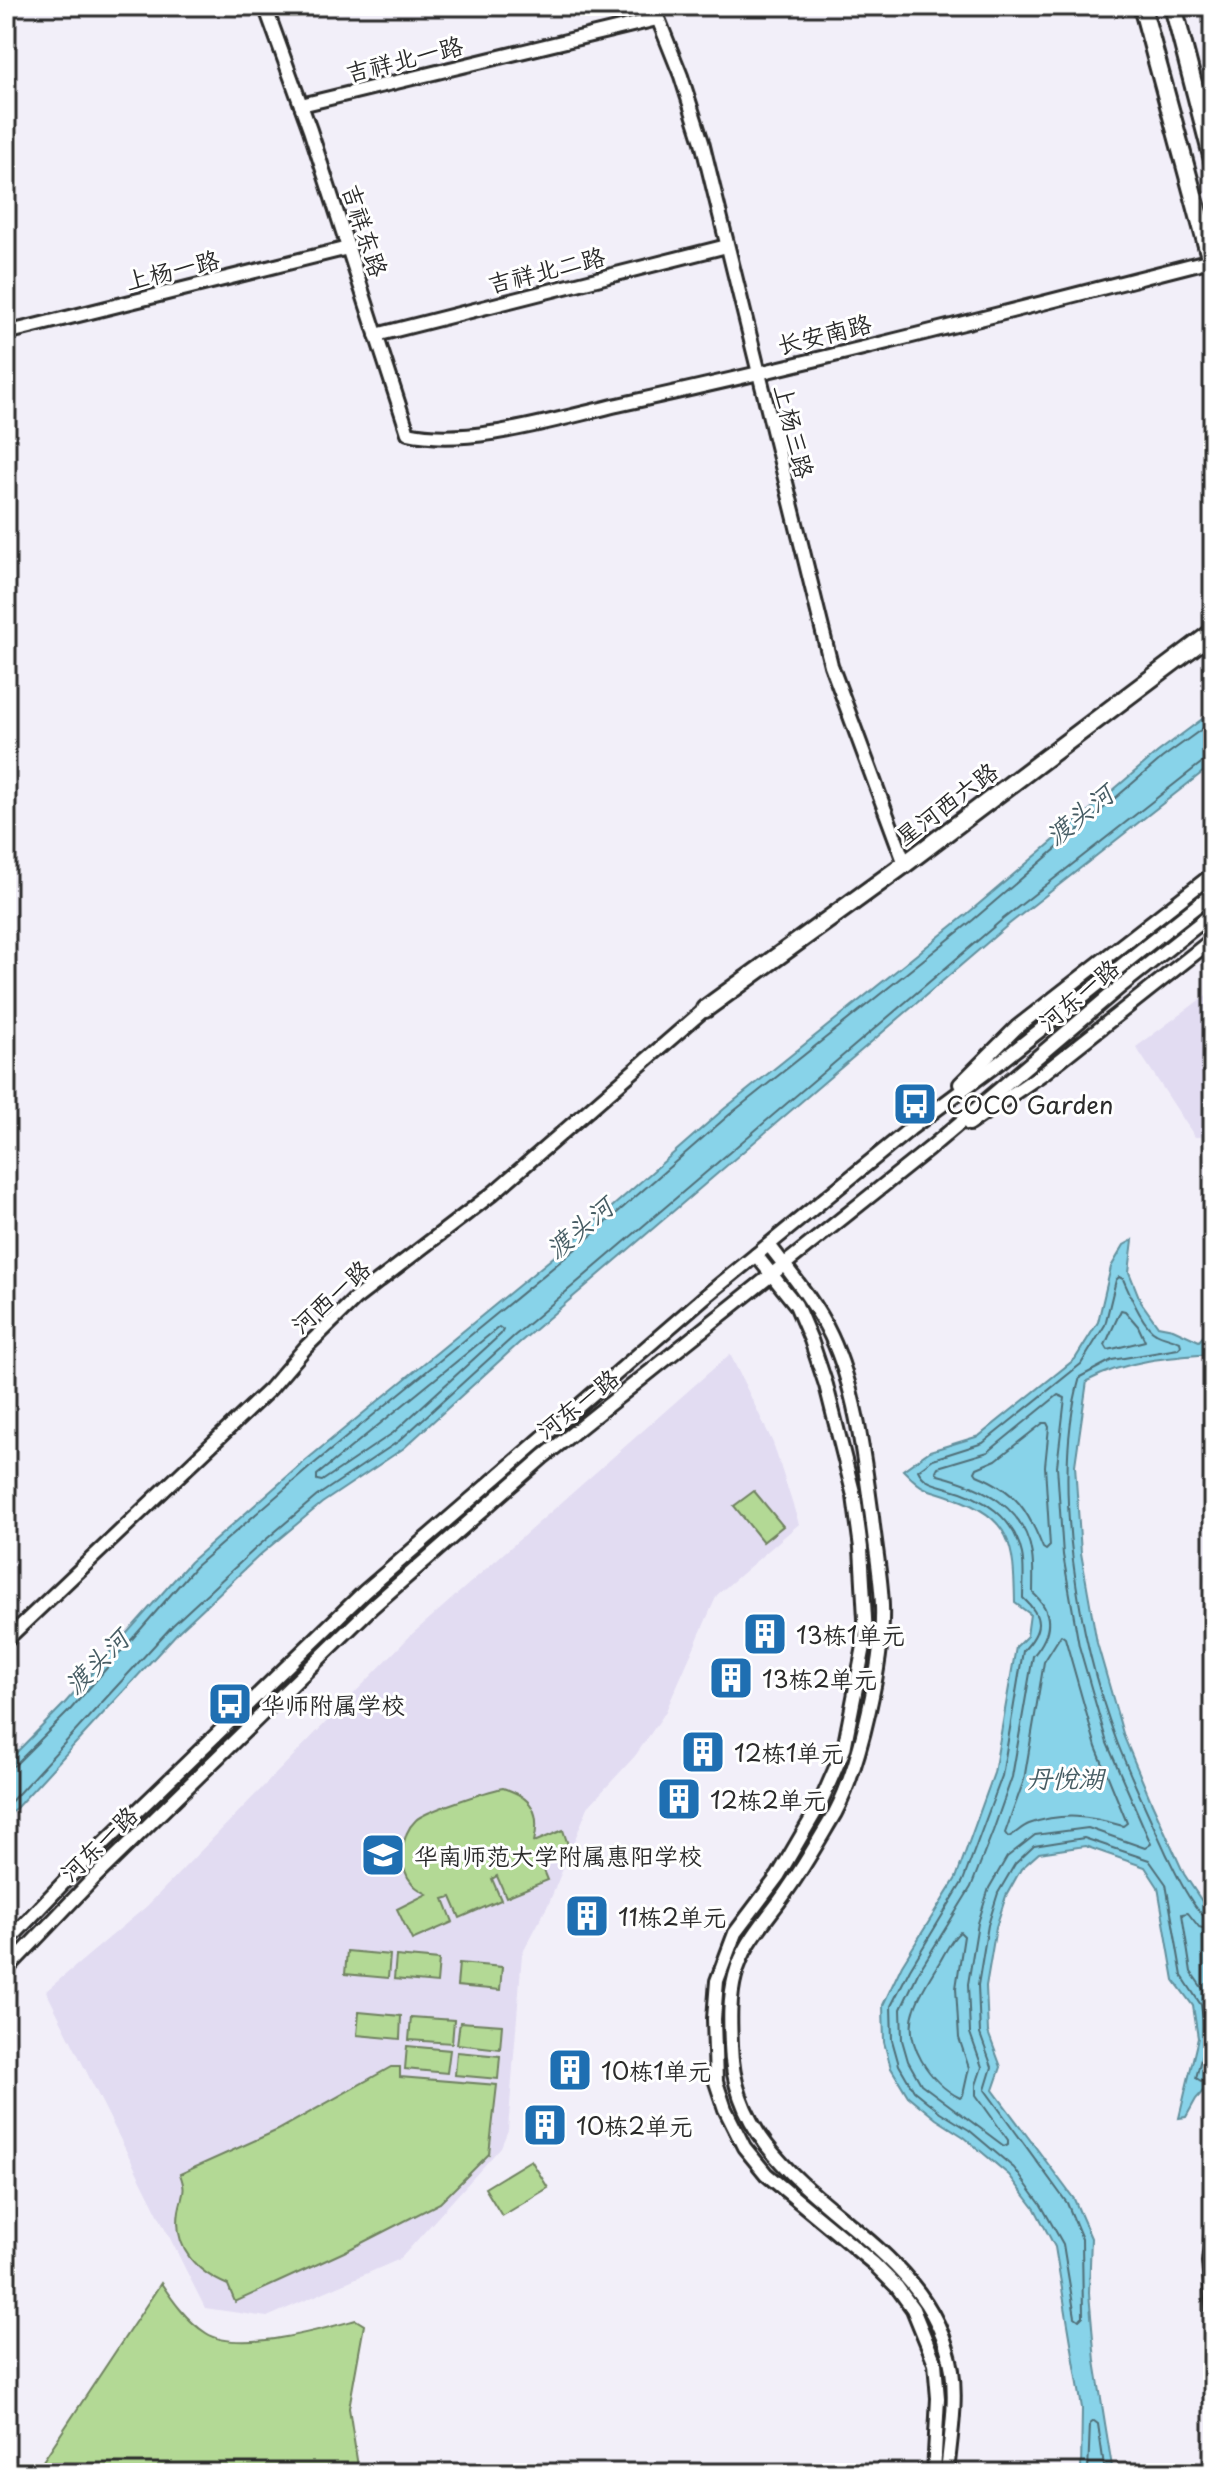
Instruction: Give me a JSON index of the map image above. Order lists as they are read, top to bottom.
{
  "streets": {
    "street": [
      "吉祥北一路",
      "吉祥东路",
      "上杨一路",
      "吉祥北二路",
      "长安南路",
      "上杨三路",
      "星河西六路",
      "河东一路",
      "河西一路"
    ]
  },
  "crossings": [
    ["吉祥北一路", "吉祥东路"],
    ["吉祥北一路", "上杨三路"],
    ["吉祥东路", "上杨一路"],
    ["吉祥东路", "吉祥北二路"],
    ["吉祥东路", "长安南路"],
    ["吉祥北二路", "上杨三路"],
    ["长安南路", "上杨三路"],
    ["上杨三路", "星河西六路"],
    ["星河西六路", "河西一路"]
  ],
  "water": ["渡头河", "丹悦湖"],
  "places": {
    "bus stop": ["COCO Garden", "华师附属学校"],
    "building": [
      "13栋1单元",
      "13栋2单元",
      "12栋1单元",
      "12栋2单元",
      "11栋2单元",
      "10栋1单元",
      "10栋2单元"
    ],
    "school or university": ["华南师范大学附属惠阳学校"]
  }
}
